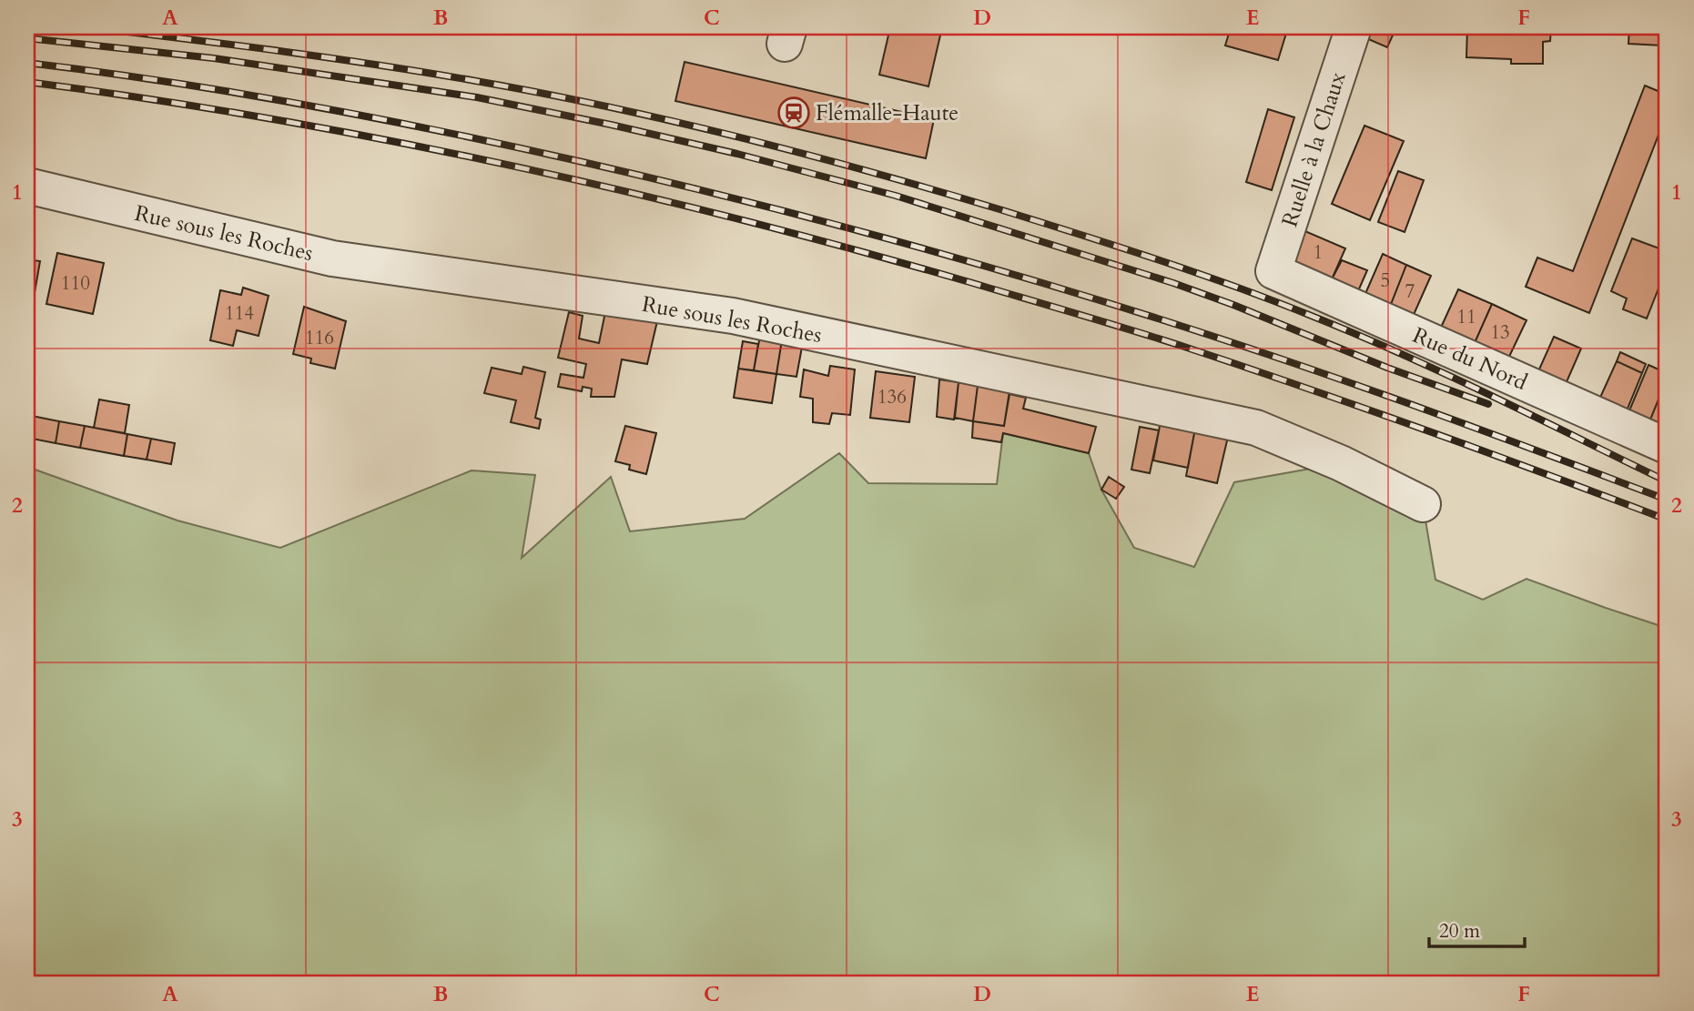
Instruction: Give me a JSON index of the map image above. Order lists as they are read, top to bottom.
{
  "streets": {
    "street": ["Ruelle à la Chaux", "Rue sous les Roches", "Rue du Nord"]
  },
  "crossings": [
    ["Ruelle à la Chaux", "Rue du Nord"]
  ],
  "places": {
    "station": ["Flémalle-Haute"]
  },
  "house_numbers": [
    "1",
    "5",
    "110",
    "7",
    "114",
    "11",
    "13",
    "116",
    "136"
  ],
  "scale_bar": "20 m",
  "grid": {
    "columns": [
      "A",
      "B",
      "C",
      "D",
      "E",
      "F"
    ],
    "rows": ["1", "2", "3"]
  }
}
